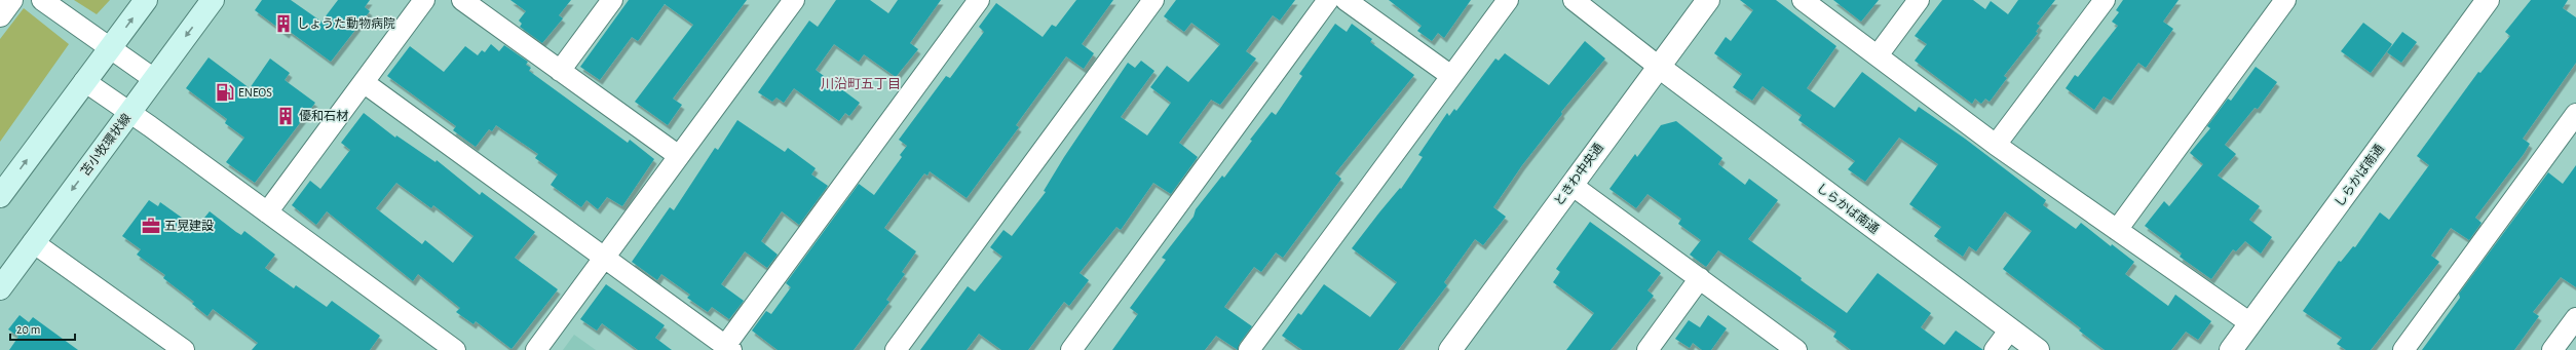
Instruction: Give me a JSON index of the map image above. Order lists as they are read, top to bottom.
{
  "streets": {
    "main road": ["苫小牧環状線"],
    "street": ["ときわ中央通", "しらかば南通"]
  },
  "crossings": [
    ["ときわ中央通", "しらかば南通"]
  ],
  "districts": ["川沿町五丁目"],
  "places": {
    "building": ["しょうた動物病院", "優和石材"],
    "fuel station": ["ENEOS"],
    "office": ["五晃建設"]
  },
  "scale_bar": "20 m"
}
